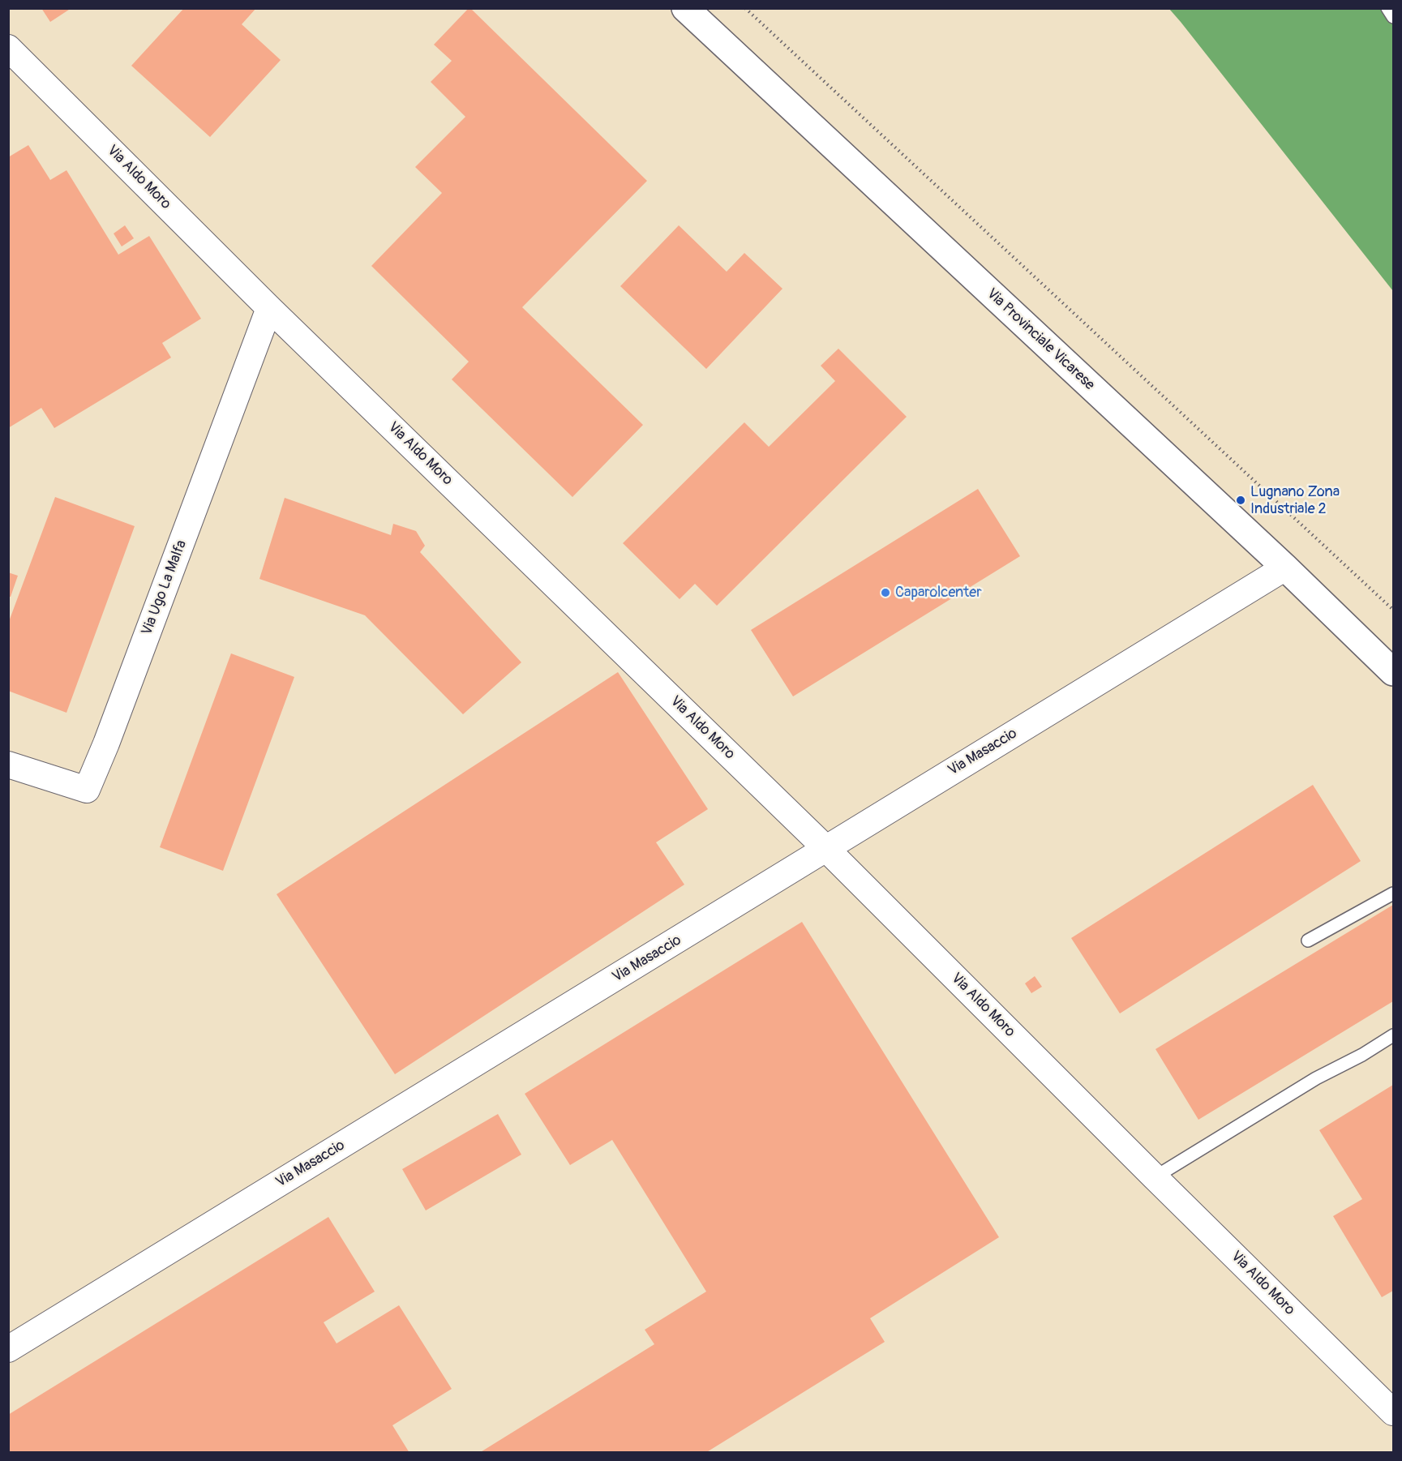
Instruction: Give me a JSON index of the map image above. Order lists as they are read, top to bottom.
{
  "streets": {
    "main road": ["Via Provinciale Vicarese"],
    "street": ["Via Aldo Moro", "Via Ugo La Malfa", "Via Masaccio"]
  },
  "crossings": [
    ["Via Aldo Moro", "Via Ugo La Malfa"],
    ["Via Aldo Moro", "Via Masaccio"],
    ["Via Provinciale Vicarese", "Via Masaccio"]
  ],
  "places": ["Lugnano Zona Industriale 2", "Caparolcenter"]
}
